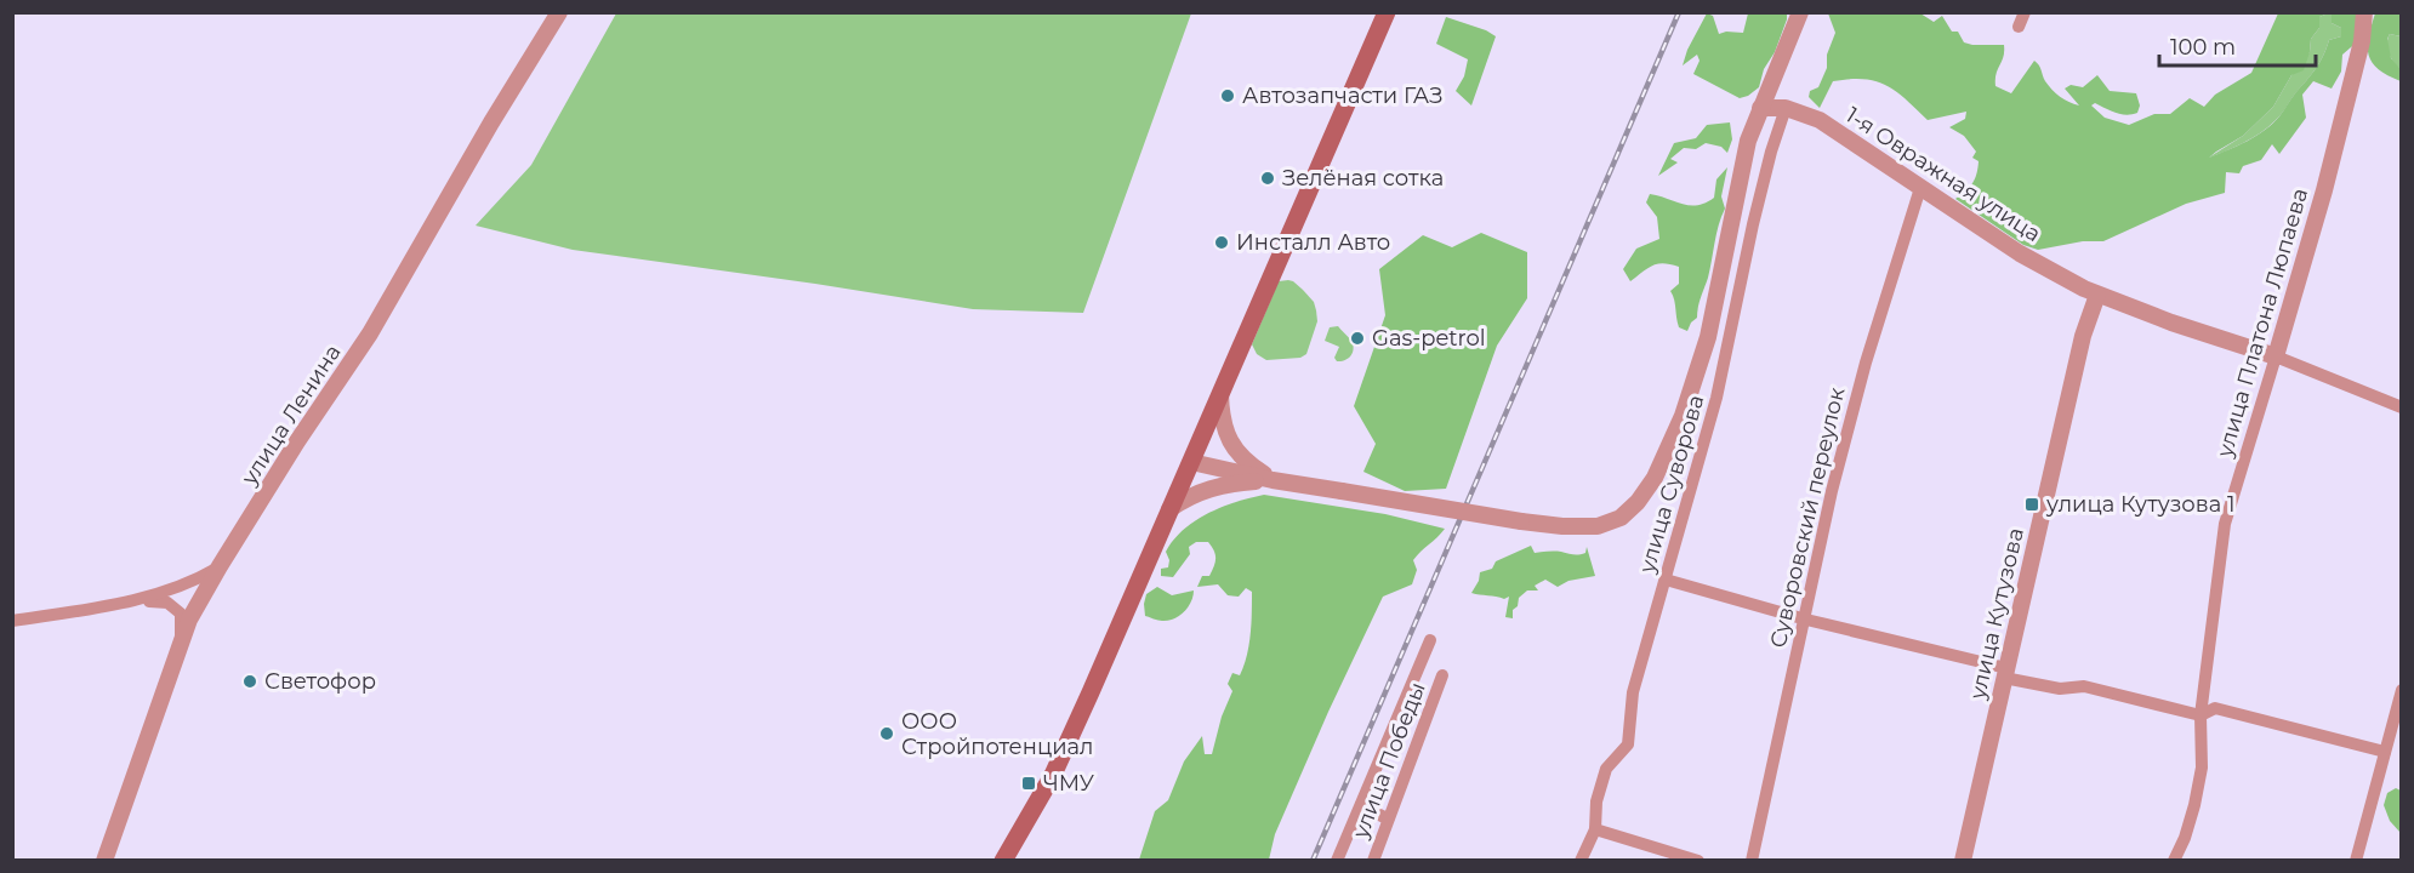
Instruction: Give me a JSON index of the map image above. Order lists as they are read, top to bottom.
{
  "streets": {
    "street": [
      "1-я Овражная улица",
      "улица Платона Люпаева",
      "улица Ленина",
      "улица Суворова",
      "Суворовский переулок",
      "улица Кутузова",
      "улица Победы"
    ]
  },
  "crossings": [
    ["1-я Овражная улица", "улица Платона Люпаева"],
    ["1-я Овражная улица", "улица Суворова"],
    ["1-я Овражная улица", "Суворовский переулок"],
    ["1-я Овражная улица", "улица Кутузова"]
  ],
  "places": {
    "other": [
      "Автозапчасти ГАЗ",
      "Зелёная сотка",
      "Инсталл Авто",
      "Gas-petrol",
      "Светофор",
      "ООО Стройпотенциал"
    ],
    "transit": ["улица Кутузова 1", "ЧМУ"]
  },
  "scale_bar": "100 m"
}
